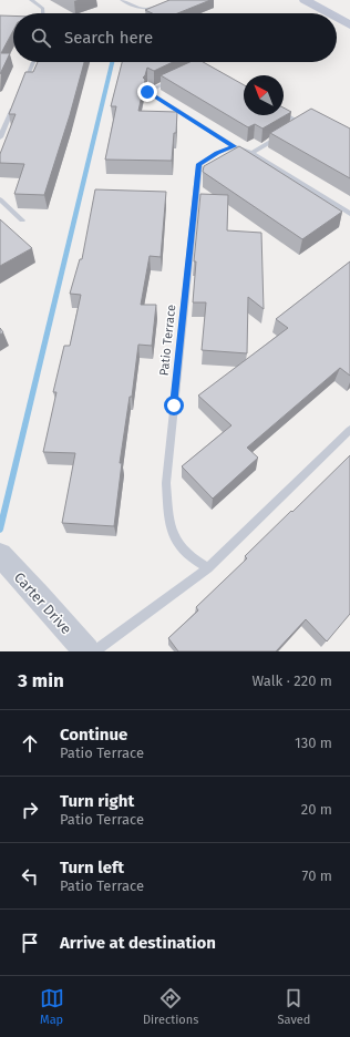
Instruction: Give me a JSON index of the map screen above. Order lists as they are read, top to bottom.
{
  "streets": {
    "street": ["Carter Drive"],
    "lane": ["Patio Terrace"]
  },
  "north": "top left",
  "page": {
    "search": "Search here",
    "heading": ["3 min", "Walk · 220 m"],
    "list": [
      ["Continue", "Patio Terrace", "130 m"],
      ["Turn right", "Patio Terrace", "20 m"],
      ["Turn left", "Patio Terrace", "70 m"],
      "Arrive at destination"
    ],
    "nav": ["Map", "Directions", "Saved"]
  }
}
